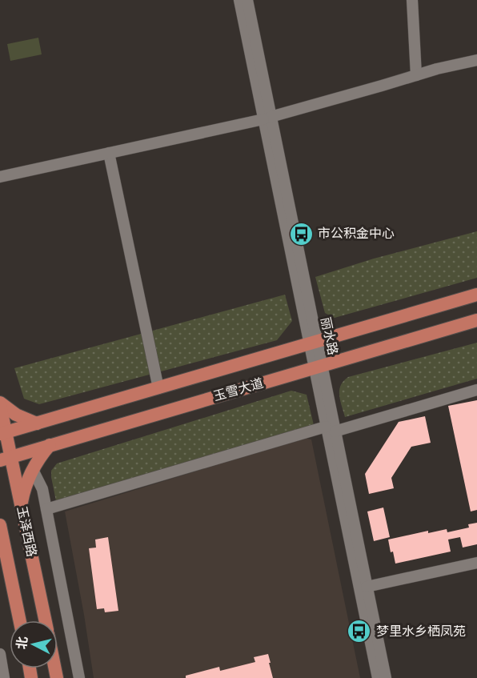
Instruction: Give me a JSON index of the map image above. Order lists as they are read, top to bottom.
{
  "streets": {
    "main road": ["玉雪大道", "玉泽西路"],
    "street": ["丽水路"]
  },
  "crossings": [
    ["丽水路", "玉雪大道"],
    ["玉雪大道", "玉泽西路"]
  ],
  "places": {
    "bus stop": ["市公积金中心", "梦里水乡栖凤苑"]
  },
  "north": "left"
}
